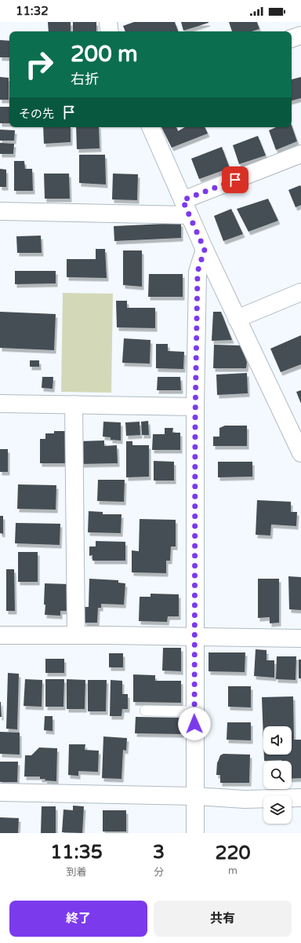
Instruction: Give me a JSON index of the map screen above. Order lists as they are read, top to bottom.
{
  "page": {
    "status": "11:32",
    "turn": ["200 m", "右折"],
    "then": "その先",
    "eta": [
      "11:35",
      "到着",
      "3",
      "分",
      "220",
      "m"
    ],
    "buttons": ["終了", "共有"]
  }
}
